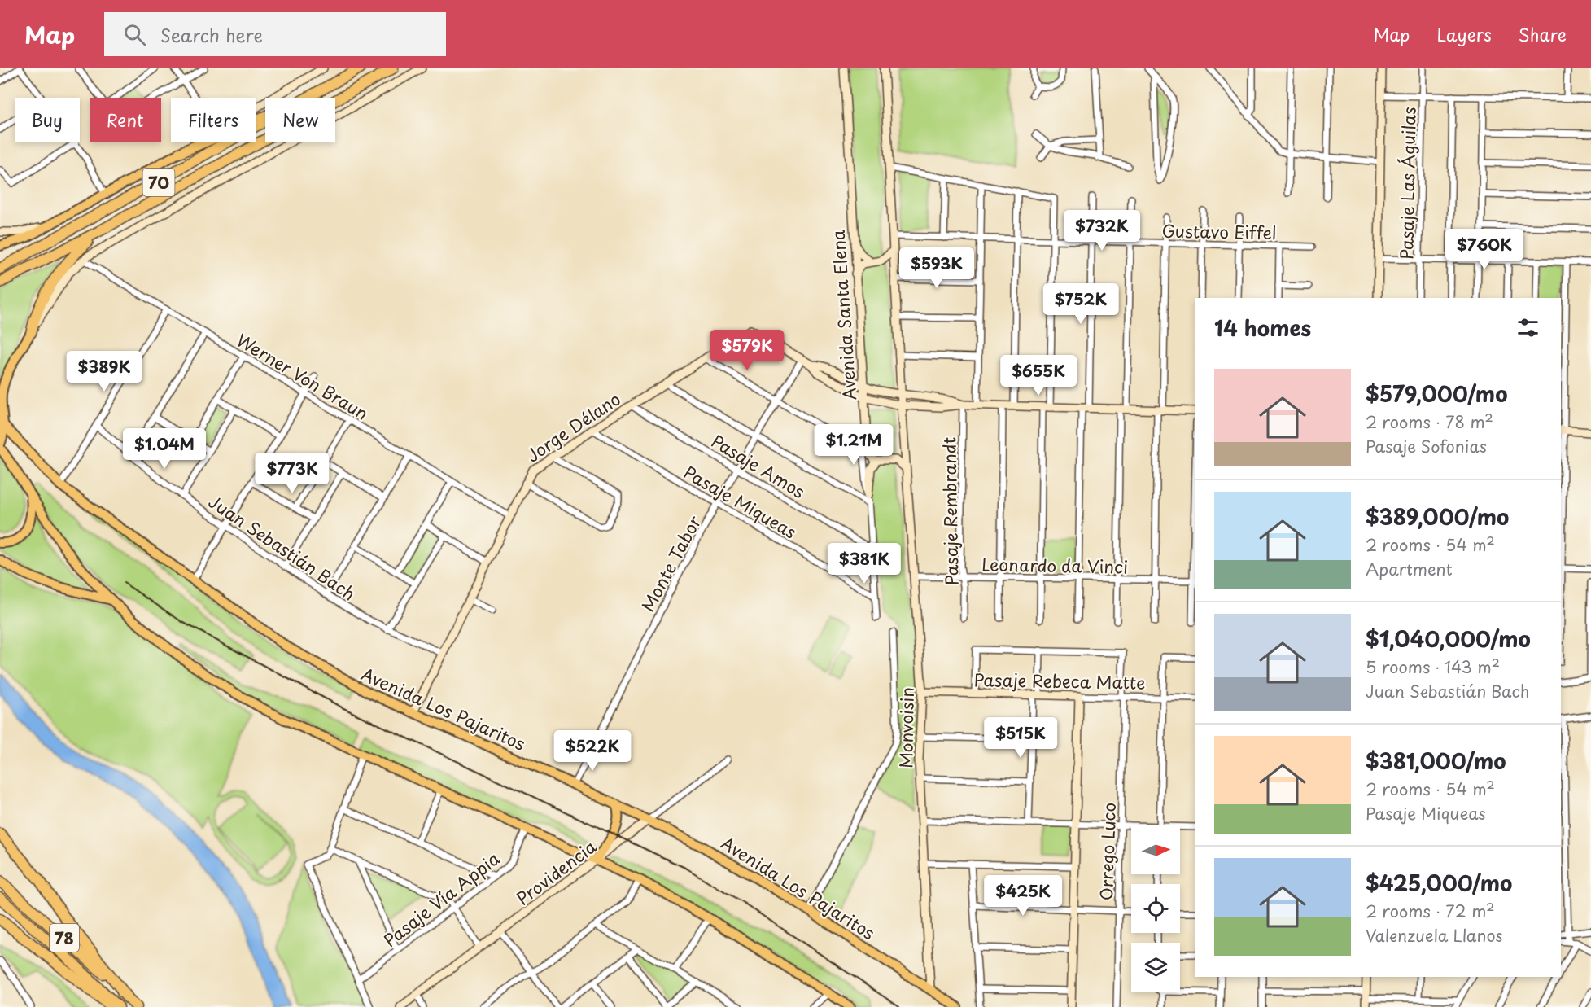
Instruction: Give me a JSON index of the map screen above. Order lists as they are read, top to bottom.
{
  "streets": {
    "highway": ["70", "78"],
    "main road": ["Avenida Los Pajaritos"],
    "street": [
      "Pasaje Las Águilas",
      "Gustavo Eiffel",
      "Avenida Santa Elena",
      "Werner Von Braun",
      "Jorge Délano",
      "Pasaje Amos",
      "Pasaje Miqueas",
      "Pasaje Rembrandt",
      "Juan Sebastián Bach",
      "Monte Tabor",
      "Leonardo da Vinci",
      "Pasaje Rebeca Matte",
      "Monvoisin",
      "Orrego Luco",
      "Providencia",
      "Pasaje Vía Appia"
    ]
  },
  "crossings": [
    ["Avenida Santa Elena", "Pasaje Amos"],
    ["Avenida Santa Elena", "Pasaje Miqueas"],
    ["Werner Von Braun", "Jorge Délano"],
    ["Jorge Délano", "Pasaje Amos"],
    ["Jorge Délano", "Pasaje Miqueas"],
    ["Jorge Délano", "Juan Sebastián Bach"],
    ["Jorge Délano", "Monte Tabor"],
    ["Jorge Délano", "Avenida Los Pajaritos"],
    ["Pasaje Amos", "Monte Tabor"],
    ["Pasaje Miqueas", "Monte Tabor"],
    ["Pasaje Rembrandt", "Leonardo da Vinci"],
    ["Monte Tabor", "Avenida Los Pajaritos"],
    ["Leonardo da Vinci", "Monvoisin"],
    ["Pasaje Rebeca Matte", "Monvoisin"],
    ["Pasaje Rebeca Matte", "Orrego Luco"],
    ["Avenida Los Pajaritos", "Monvoisin"],
    ["Avenida Los Pajaritos", "Providencia"]
  ],
  "north": "right",
  "page": {
    "header": "Map",
    "search": "Search here",
    "nav": ["Map", "Layers", "Share"],
    "chip": [
      "Buy",
      "Rent",
      "Filters",
      "New"
    ],
    "price": [
      "$732K",
      "$760K",
      "$593K",
      "$752K",
      "$579K",
      "$389K",
      "$655K",
      "$1.21M",
      "$1.04M",
      "$773K",
      "$381K",
      "$515K",
      "$522K",
      "$425K"
    ],
    "heading": "14 homes",
    "list": [
      {
        "name": "$579,000/mo",
        "note": "2 rooms · 78 m² · Pasaje Sofonias"
      },
      {
        "name": "$389,000/mo",
        "note": "2 rooms · 54 m² · Apartment"
      },
      {
        "name": "$1,040,000/mo",
        "note": "5 rooms · 143 m² · Juan Sebastián Bach"
      },
      {
        "name": "$381,000/mo",
        "note": "2 rooms · 54 m² · Pasaje Miqueas"
      },
      {
        "name": "$425,000/mo",
        "note": "2 rooms · 72 m² · Valenzuela Llanos"
      }
    ]
  }
}
